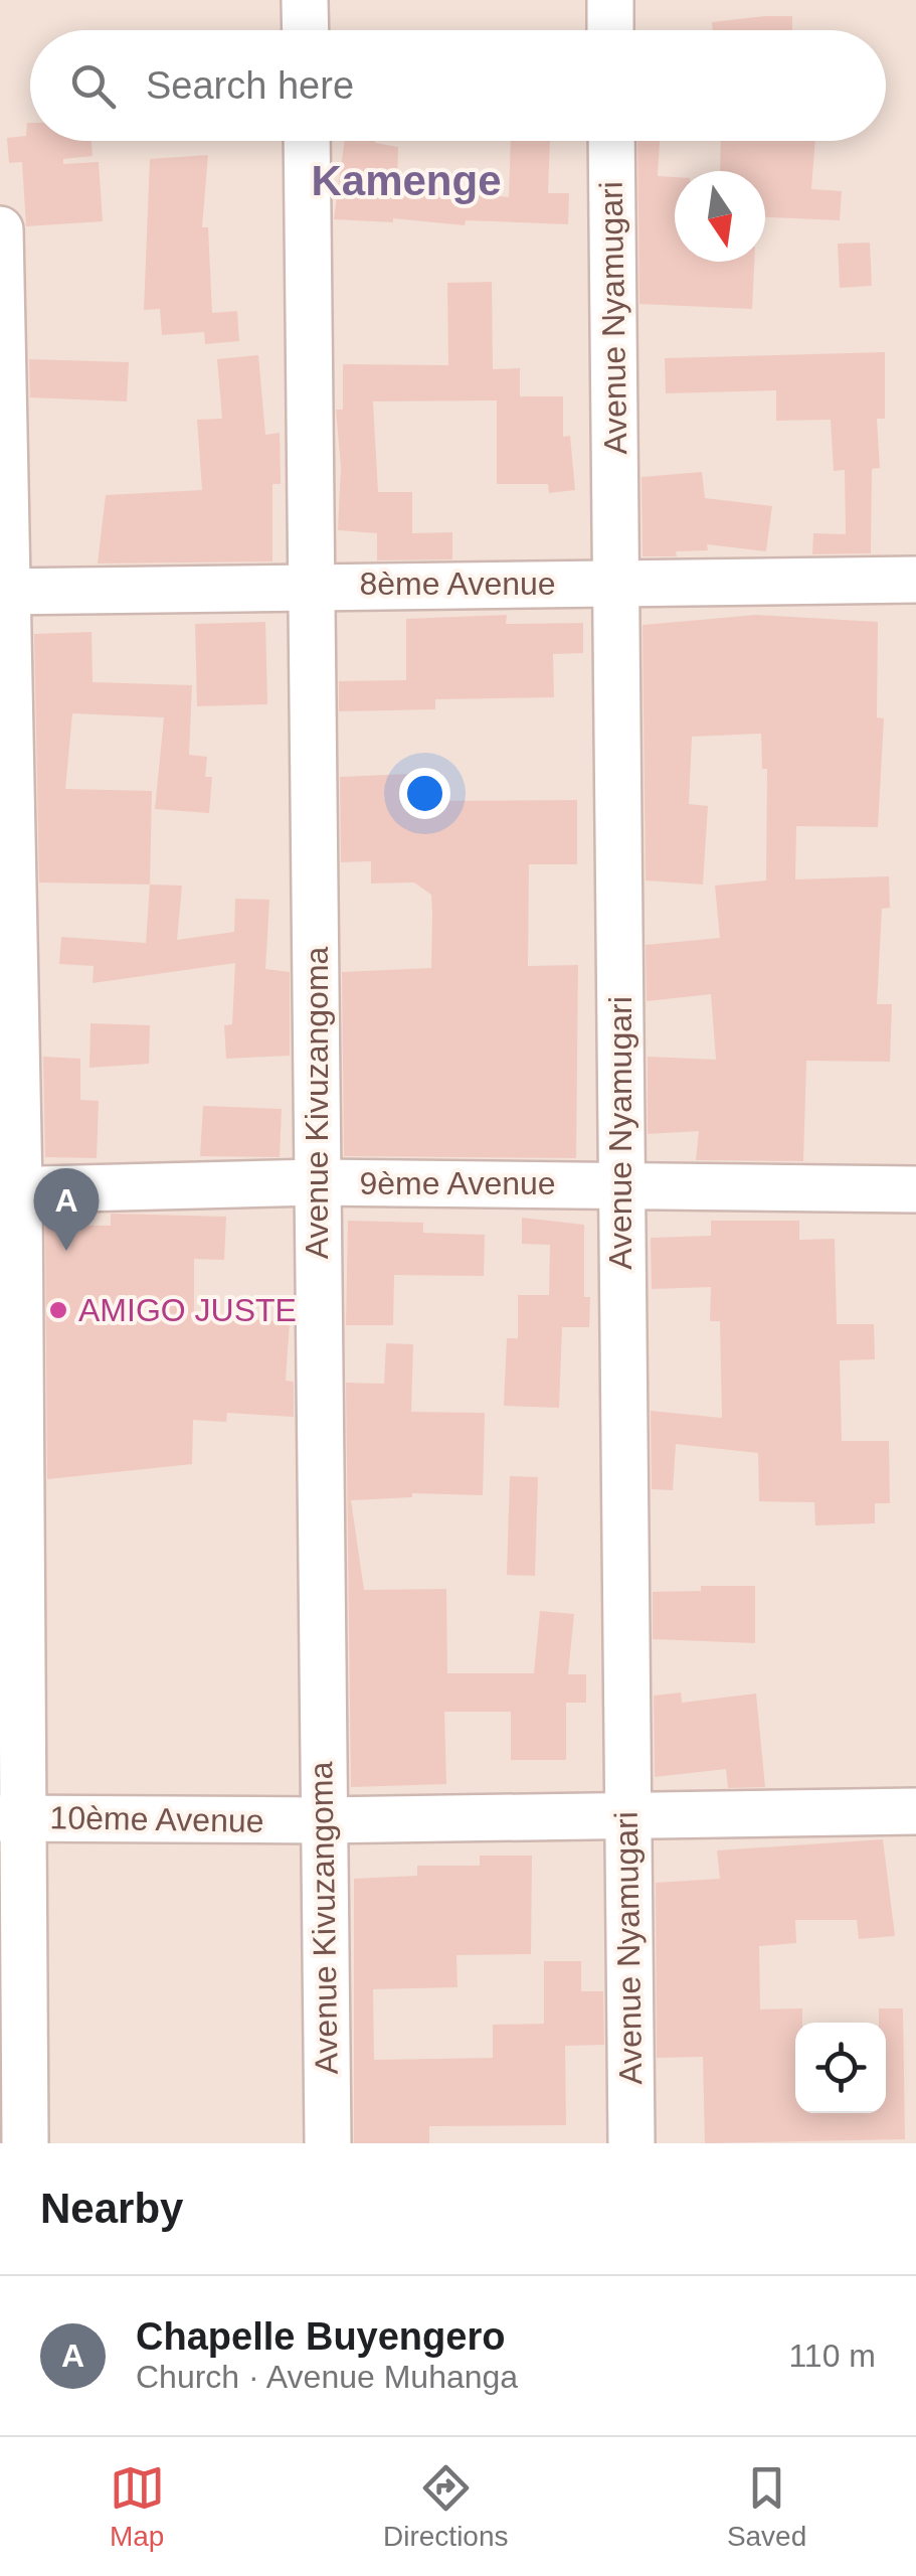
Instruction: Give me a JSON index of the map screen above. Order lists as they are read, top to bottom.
{
  "streets": {
    "street": [
      "Avenue Nyamugari",
      "8ème Avenue",
      "Avenue Kivuzangoma",
      "9ème Avenue",
      "10ème Avenue"
    ]
  },
  "crossings": [
    ["Avenue Nyamugari", "8ème Avenue"],
    ["Avenue Nyamugari", "9ème Avenue"],
    ["Avenue Nyamugari", "10ème Avenue"],
    ["8ème Avenue", "Avenue Kivuzangoma"],
    ["Avenue Kivuzangoma", "9ème Avenue"],
    ["Avenue Kivuzangoma", "10ème Avenue"]
  ],
  "districts": ["Kamenge"],
  "places": ["AMIGO JUSTE"],
  "north": "bottom",
  "page": {
    "search": "Search here",
    "pins": "A",
    "heading": "Nearby",
    "list": [
      {
        "mark": "A",
        "name": "Chapelle Buyengero",
        "note": "Church · Avenue Muhanga",
        "value": "110 m"
      }
    ],
    "nav": ["Map", "Directions", "Saved"]
  }
}
